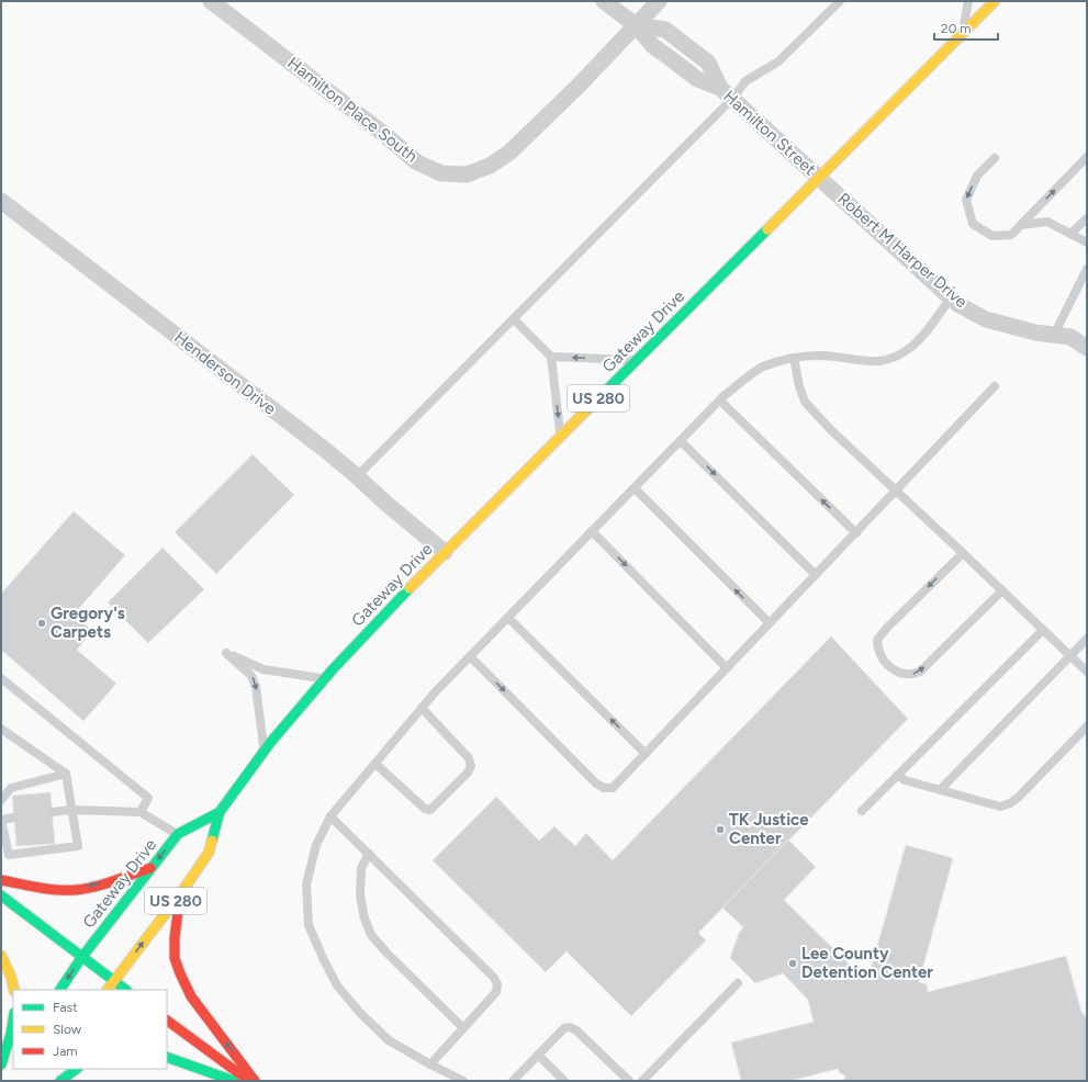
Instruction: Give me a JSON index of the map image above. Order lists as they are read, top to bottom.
{
  "streets": {
    "main road": ["Gateway Drive", "US 280"],
    "street": [
      "Hamilton Place South",
      "Hamilton Street",
      "Robert M Harper Drive",
      "Henderson Drive"
    ]
  },
  "crossings": [
    ["Hamilton Place South", "Hamilton Street"],
    ["Hamilton Street", "Robert M Harper Drive"],
    ["Hamilton Street", "Gateway Drive"],
    ["Robert M Harper Drive", "Gateway Drive"],
    ["Gateway Drive", "Henderson Drive"]
  ],
  "places": ["Gregory's Carpets", "TK Justice Center", "Lee County Detention Center"],
  "legend": ["Fast", "Slow", "Jam"],
  "scale_bar": "20 m"
}
